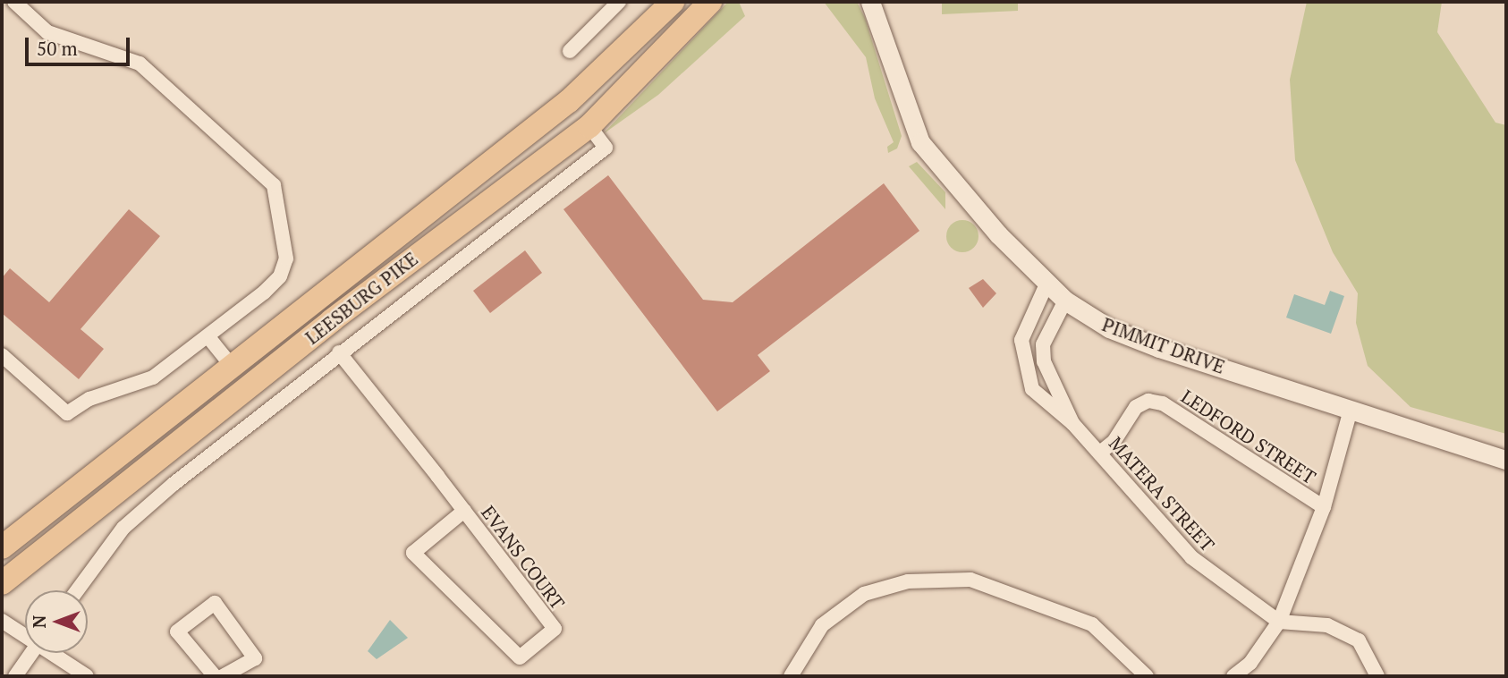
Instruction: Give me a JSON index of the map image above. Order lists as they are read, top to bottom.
{
  "streets": {
    "main road": ["LEESBURG PIKE"],
    "street": [
      "PIMMIT DRIVE",
      "LEDFORD STREET",
      "MATERA STREET",
      "EVANS COURT"
    ]
  },
  "crossings": [
    ["PIMMIT DRIVE", "MATERA STREET"],
    ["LEDFORD STREET", "MATERA STREET"]
  ],
  "scale_bar": "50 m",
  "north": "left"
}
